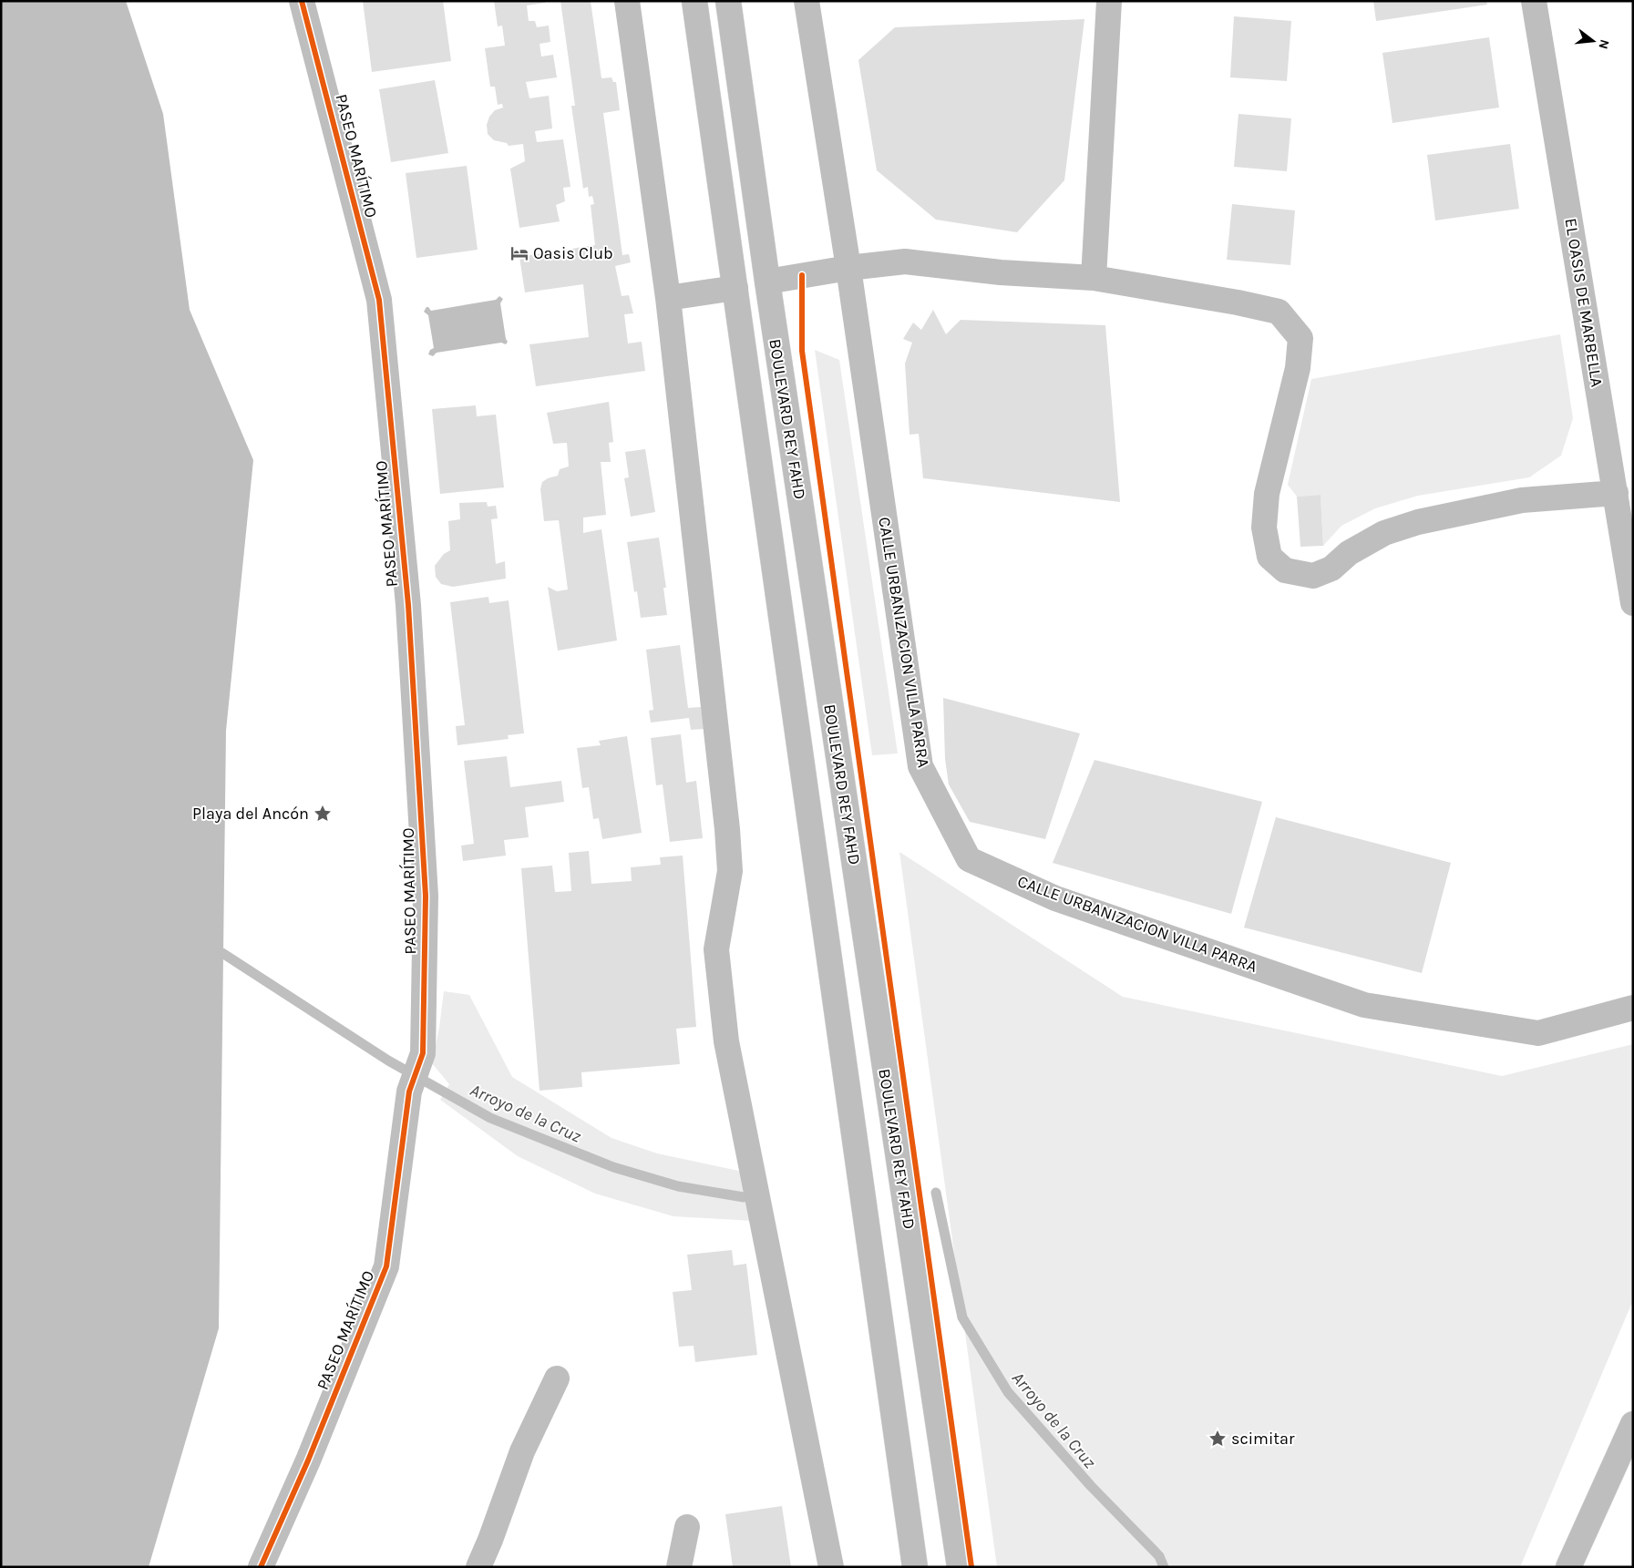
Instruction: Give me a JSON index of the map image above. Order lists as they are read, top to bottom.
{
  "streets": {
    "street": [
      "PASEO MARÍTIMO",
      "EL OASIS DE MARBELLA",
      "BOULEVARD REY FAHD",
      "CALLE URBANIZACION VILLA PARRA"
    ]
  },
  "water": ["Arroyo de la Cruz"],
  "places": {
    "hotel": ["Oasis Club"],
    "place": ["Playa del Ancón", "scimitar"]
  },
  "north": "right"
}
